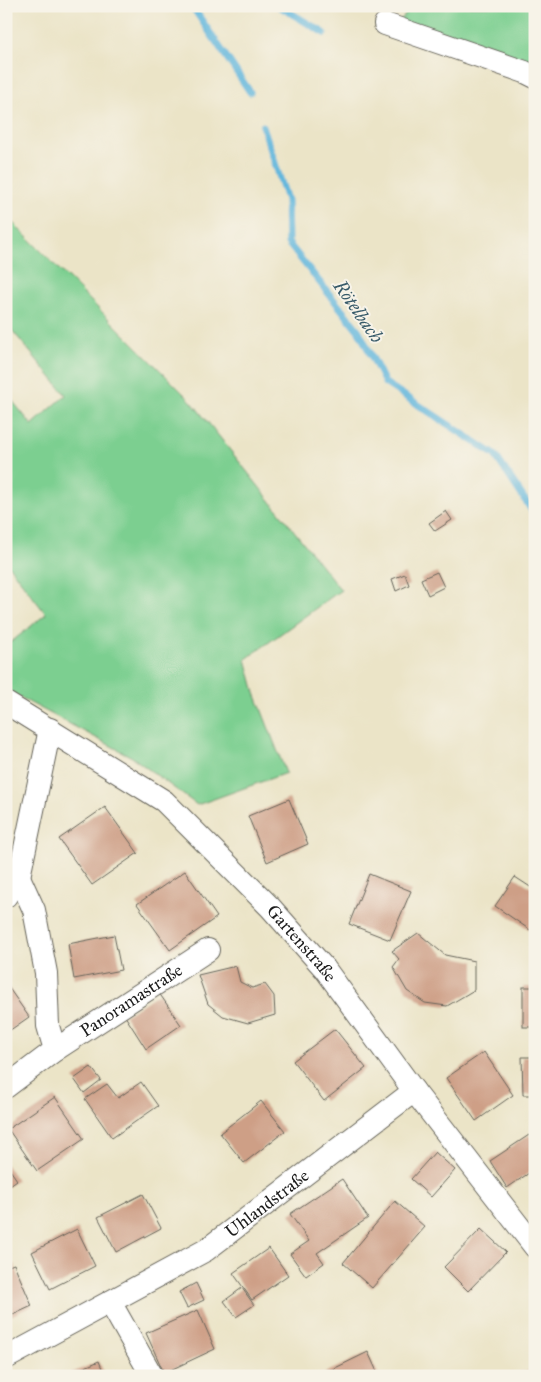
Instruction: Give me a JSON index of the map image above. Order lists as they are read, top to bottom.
{
  "streets": {
    "street": ["Gartenstraße", "Panoramastraße", "Uhlandstraße"]
  },
  "crossings": [
    ["Gartenstraße", "Uhlandstraße"]
  ],
  "water": ["Rötelbach"]
}
